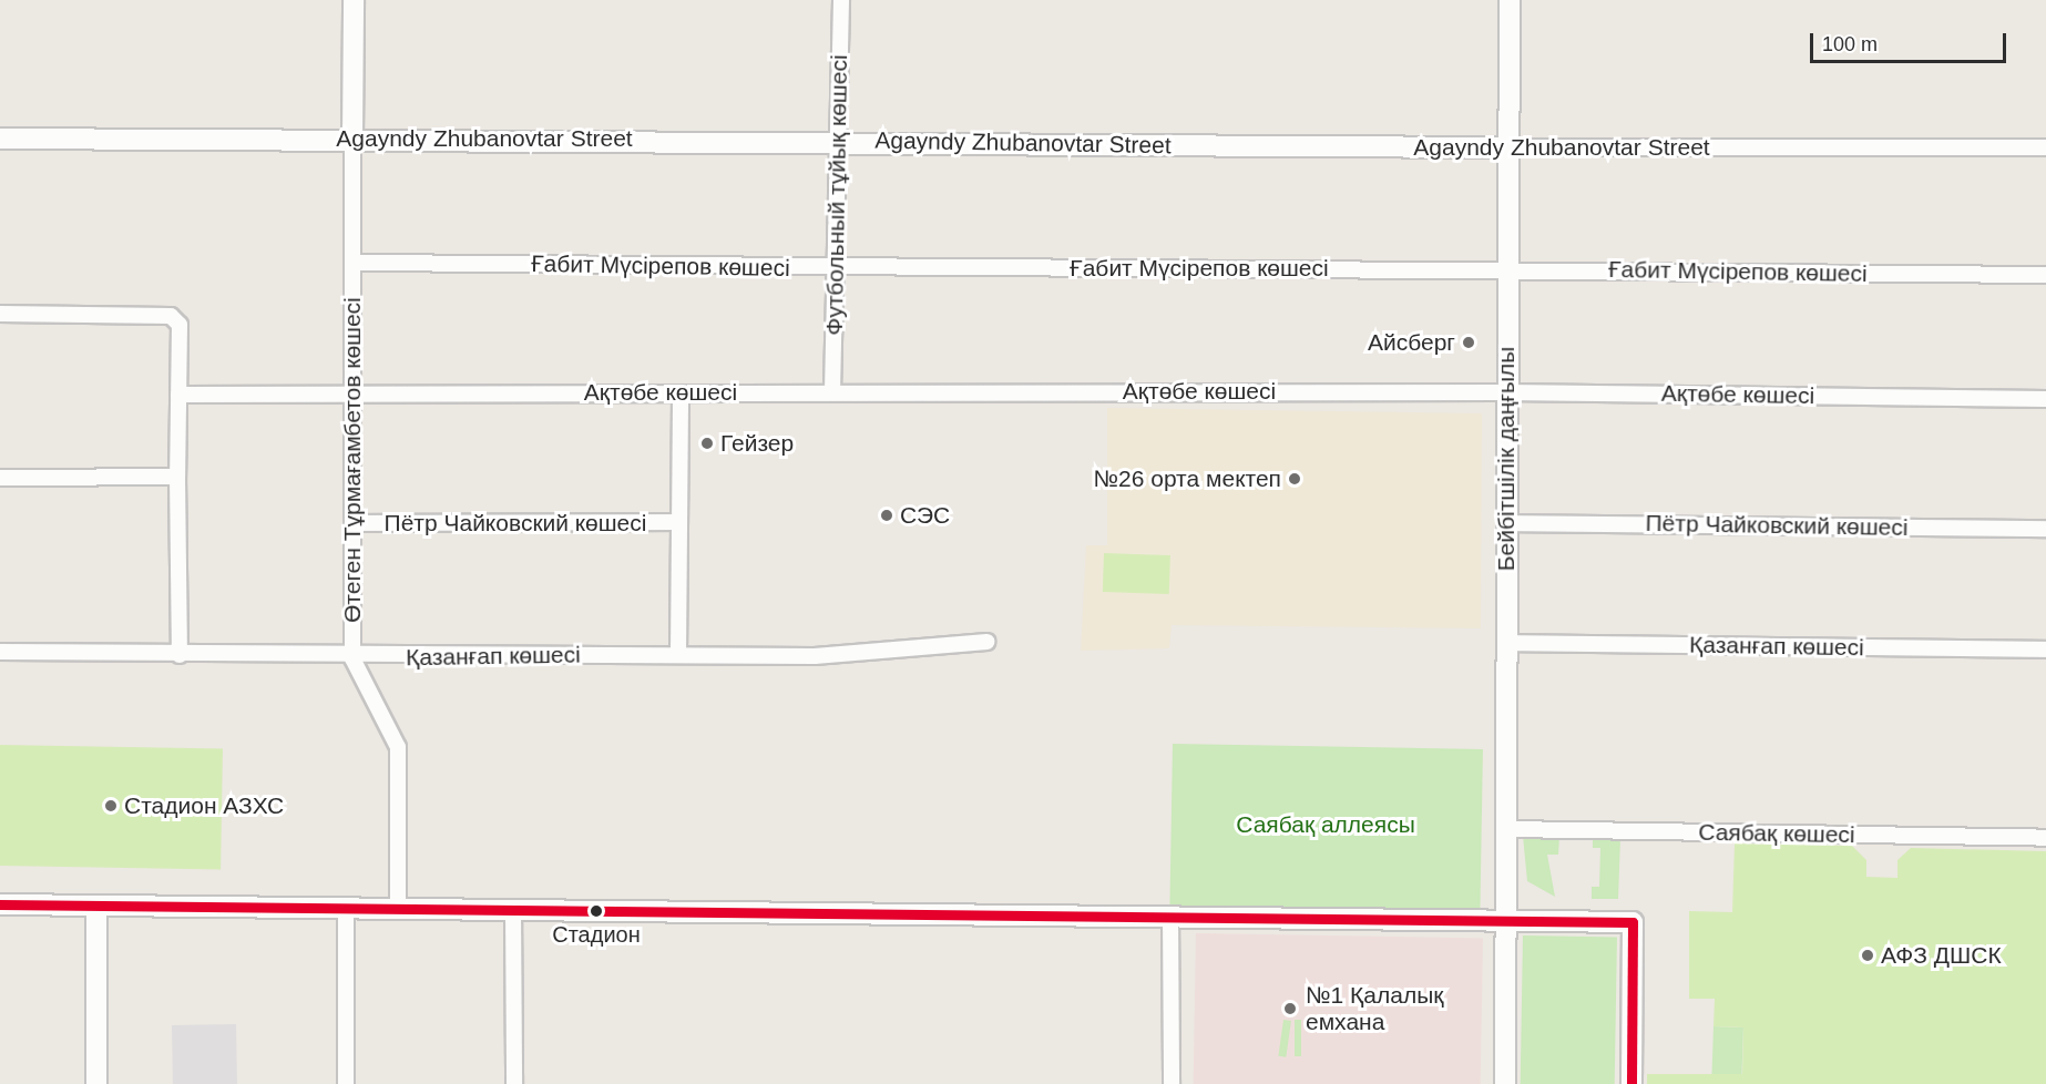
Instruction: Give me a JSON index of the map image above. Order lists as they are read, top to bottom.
{
  "streets": {
    "street": [
      "Agayndy Zhubanovtar Street",
      "Футбольный тұйық көшесі",
      "Ғабит Мүсірепов көшесі",
      "Ақтөбе көшесі",
      "Бейбітшілік даңғылы",
      "Өтеген Тұрмағамбетов көшесі",
      "Пётр Чайковский көшесі",
      "Қазанғап көшесі",
      "Саябақ көшесі"
    ]
  },
  "crossings": [
    ["Agayndy Zhubanovtar Street", "Футбольный тұйық көшесі"],
    ["Agayndy Zhubanovtar Street", "Бейбітшілік даңғылы"],
    ["Agayndy Zhubanovtar Street", "Өтеген Тұрмағамбетов көшесі"],
    ["Футбольный тұйық көшесі", "Ғабит Мүсірепов көшесі"],
    ["Футбольный тұйық көшесі", "Ақтөбе көшесі"],
    ["Ғабит Мүсірепов көшесі", "Бейбітшілік даңғылы"],
    ["Ғабит Мүсірепов көшесі", "Өтеген Тұрмағамбетов көшесі"],
    ["Ақтөбе көшесі", "Бейбітшілік даңғылы"],
    ["Ақтөбе көшесі", "Өтеген Тұрмағамбетов көшесі"],
    ["Бейбітшілік даңғылы", "Пётр Чайковский көшесі"],
    ["Бейбітшілік даңғылы", "Қазанғап көшесі"],
    ["Бейбітшілік даңғылы", "Саябақ көшесі"],
    ["Өтеген Тұрмағамбетов көшесі", "Пётр Чайковский көшесі"],
    ["Өтеген Тұрмағамбетов көшесі", "Қазанғап көшесі"]
  ],
  "parks": ["Саябақ аллеясы"],
  "places": [
    "Айсберг",
    "Гейзер",
    "№26 орта мектеп",
    "СЭС",
    "Стадион АЗХС",
    "Стадион",
    "АФЗ ДШСК",
    "№1 Қалалық емхана"
  ],
  "scale_bar": "100 m"
}
